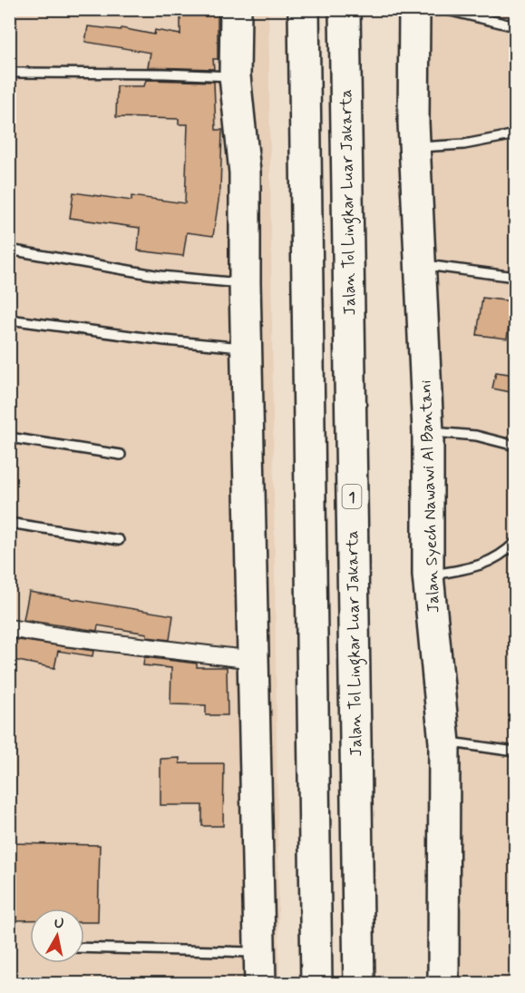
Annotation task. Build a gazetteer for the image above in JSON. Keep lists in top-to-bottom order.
{
  "streets": {
    "highway": ["Jalan Tol Lingkar Luar Jakarta", "1", "Jalan Syech Nawawi Al Bantani"]
  },
  "north": "top"
}
